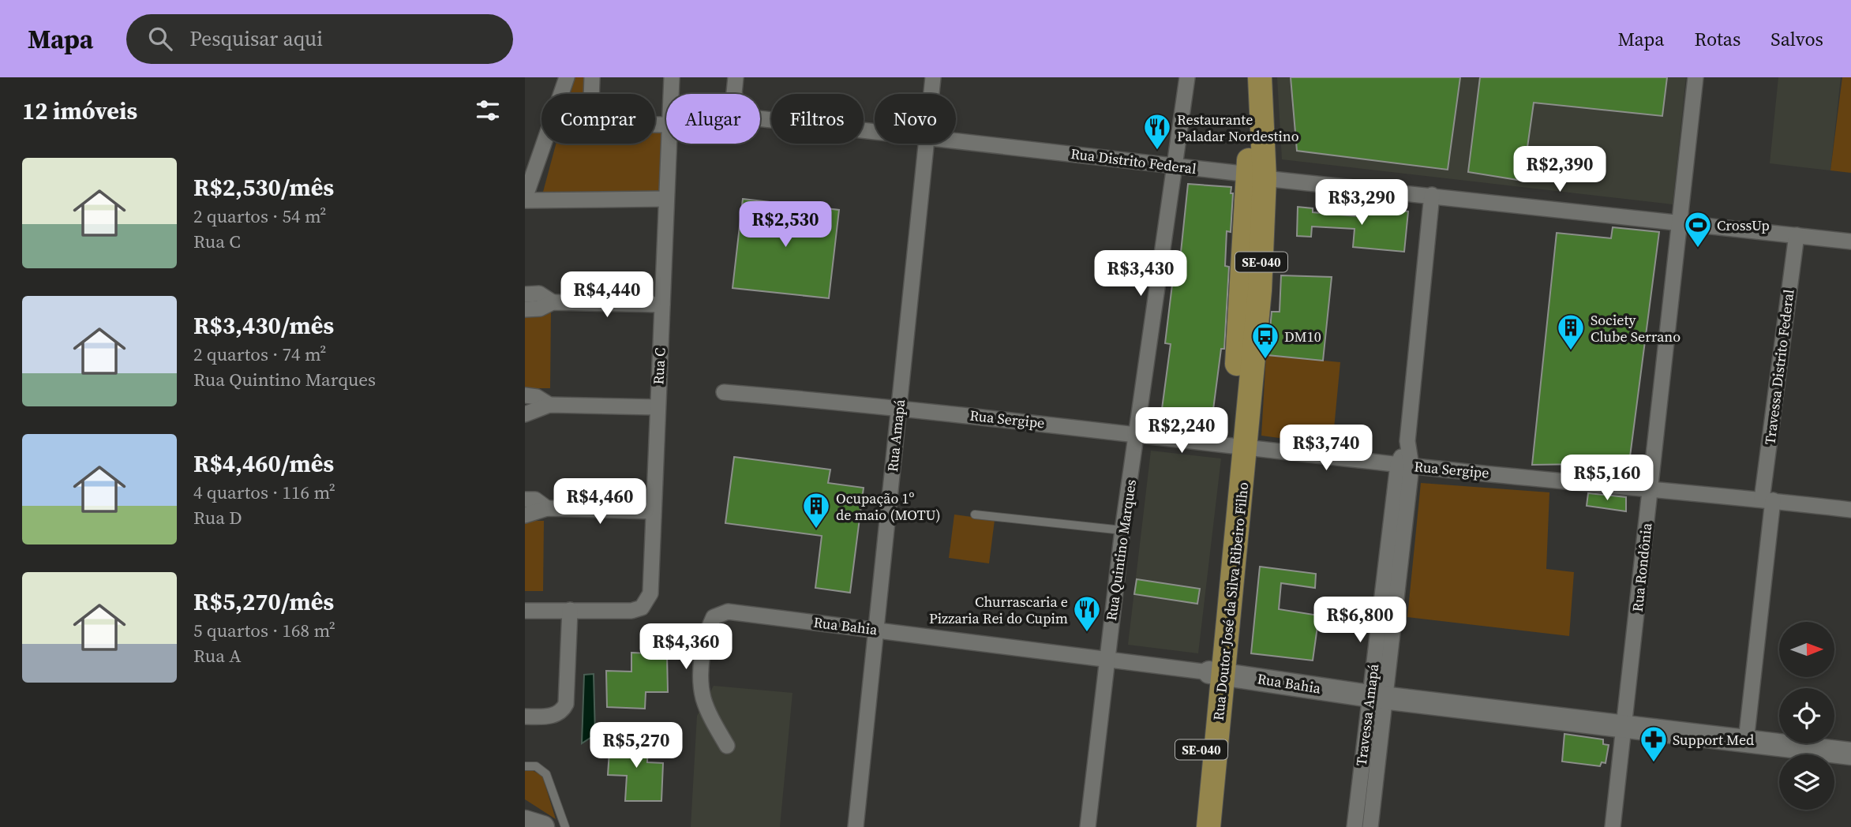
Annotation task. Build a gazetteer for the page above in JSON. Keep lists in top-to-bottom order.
{
  "streets": {
    "main road": ["SE-040", "Rua Doutor José da Silva Ribeiro Filho", "Rua Bahia"],
    "street": [
      "Rua Distrito Federal",
      "Rua C",
      "Travessa Distrito Federal",
      "Rua Sergipe",
      "Rua Amapá",
      "Rua Quintino Marques",
      "Rua Rondônia",
      "Travessa Amapá"
    ]
  },
  "crossings": [
    ["Rua Distrito Federal", "Travessa Distrito Federal"],
    ["Rua Distrito Federal", "Rua Quintino Marques"],
    ["Rua Distrito Federal", "Rua Rondônia"],
    ["Rua Distrito Federal", "Rua Doutor José da Silva Ribeiro Filho"],
    ["Rua Distrito Federal", "Travessa Amapá"],
    ["Travessa Distrito Federal", "Rua Sergipe"],
    ["Travessa Distrito Federal", "Rua Bahia"],
    ["Rua Sergipe", "Rua Amapá"],
    ["Rua Sergipe", "Rua Quintino Marques"],
    ["Rua Sergipe", "Rua Rondônia"],
    ["Rua Sergipe", "Rua Doutor José da Silva Ribeiro Filho"],
    ["Rua Sergipe", "Travessa Amapá"],
    ["Rua Amapá", "Rua Bahia"],
    ["Rua Quintino Marques", "Rua Bahia"],
    ["Rua Rondônia", "Rua Bahia"],
    ["Rua Doutor José da Silva Ribeiro Filho", "Rua Bahia"],
    ["Rua Bahia", "Travessa Amapá"]
  ],
  "places": {
    "restaurant": ["Restaurante Paladar Nordestino", "Churrascaria e Pizzaria Rei do Cupim"],
    "sports": ["CrossUp"],
    "building": ["Society Clube Serrano", "Ocupação 1º de maio (MOTU)"],
    "bus stop": ["DM10"],
    "pharmacy": ["Support Med"]
  },
  "north": "right",
  "page": {
    "header": "Mapa",
    "search": "Pesquisar aqui",
    "nav": ["Mapa", "Rotas", "Salvos"],
    "heading": "12 imóveis",
    "chip": [
      "Comprar",
      "Alugar",
      "Filtros",
      "Novo"
    ],
    "list": [
      {
        "name": "R$2,530/mês",
        "note": "2 quartos · 54 m² · Rua C"
      },
      {
        "name": "R$3,430/mês",
        "note": "2 quartos · 74 m² · Rua Quintino Marques"
      },
      {
        "name": "R$4,460/mês",
        "note": "4 quartos · 116 m² · Rua D"
      },
      {
        "name": "R$5,270/mês",
        "note": "5 quartos · 168 m² · Rua A"
      }
    ],
    "price": [
      "R$2,390",
      "R$3,290",
      "R$2,530",
      "R$3,430",
      "R$4,440",
      "R$2,240",
      "R$3,740",
      "R$5,160",
      "R$4,460",
      "R$6,800",
      "R$4,360",
      "R$5,270"
    ]
  }
}
